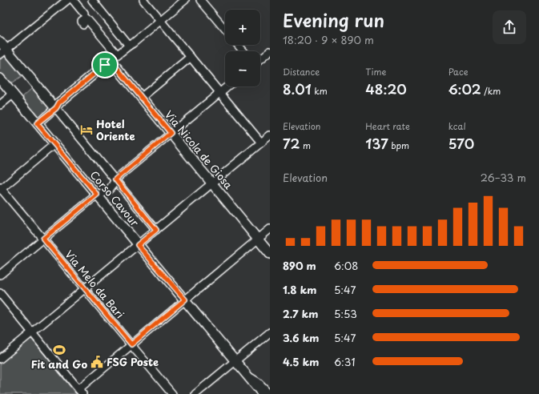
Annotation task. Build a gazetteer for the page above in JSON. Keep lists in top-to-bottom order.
{
  "streets": {
    "main road": ["Via Nicola de Giosa", "Corso Cavour"],
    "street": ["Via Melo da Bari"]
  },
  "places": {
    "hotel": ["Hotel Oriente"],
    "sports": ["Fit and Go"],
    "public building": ["FSG Poste"]
  },
  "page": {
    "heading": ["Evening run", "18:20 · 9 × 890 m"],
    "map_buttons": ["+", "−"],
    "stats": [
      ["Distance", "8.01 km"],
      ["Time", "48:20"],
      ["Pace", "6:02 /km"],
      ["Elevation", "72 m"],
      ["Heart rate", "137 bpm"],
      ["kcal", "570"]
    ],
    "chart": ["Elevation", "26–33 m"],
    "list": [
      {
        "name": "890 m",
        "note": "6:08"
      },
      {
        "name": "1.8 km",
        "note": "5:47"
      },
      {
        "name": "2.7 km",
        "note": "5:53"
      },
      {
        "name": "3.6 km",
        "note": "5:47"
      },
      {
        "name": "4.5 km",
        "note": "6:31"
      }
    ]
  }
}
